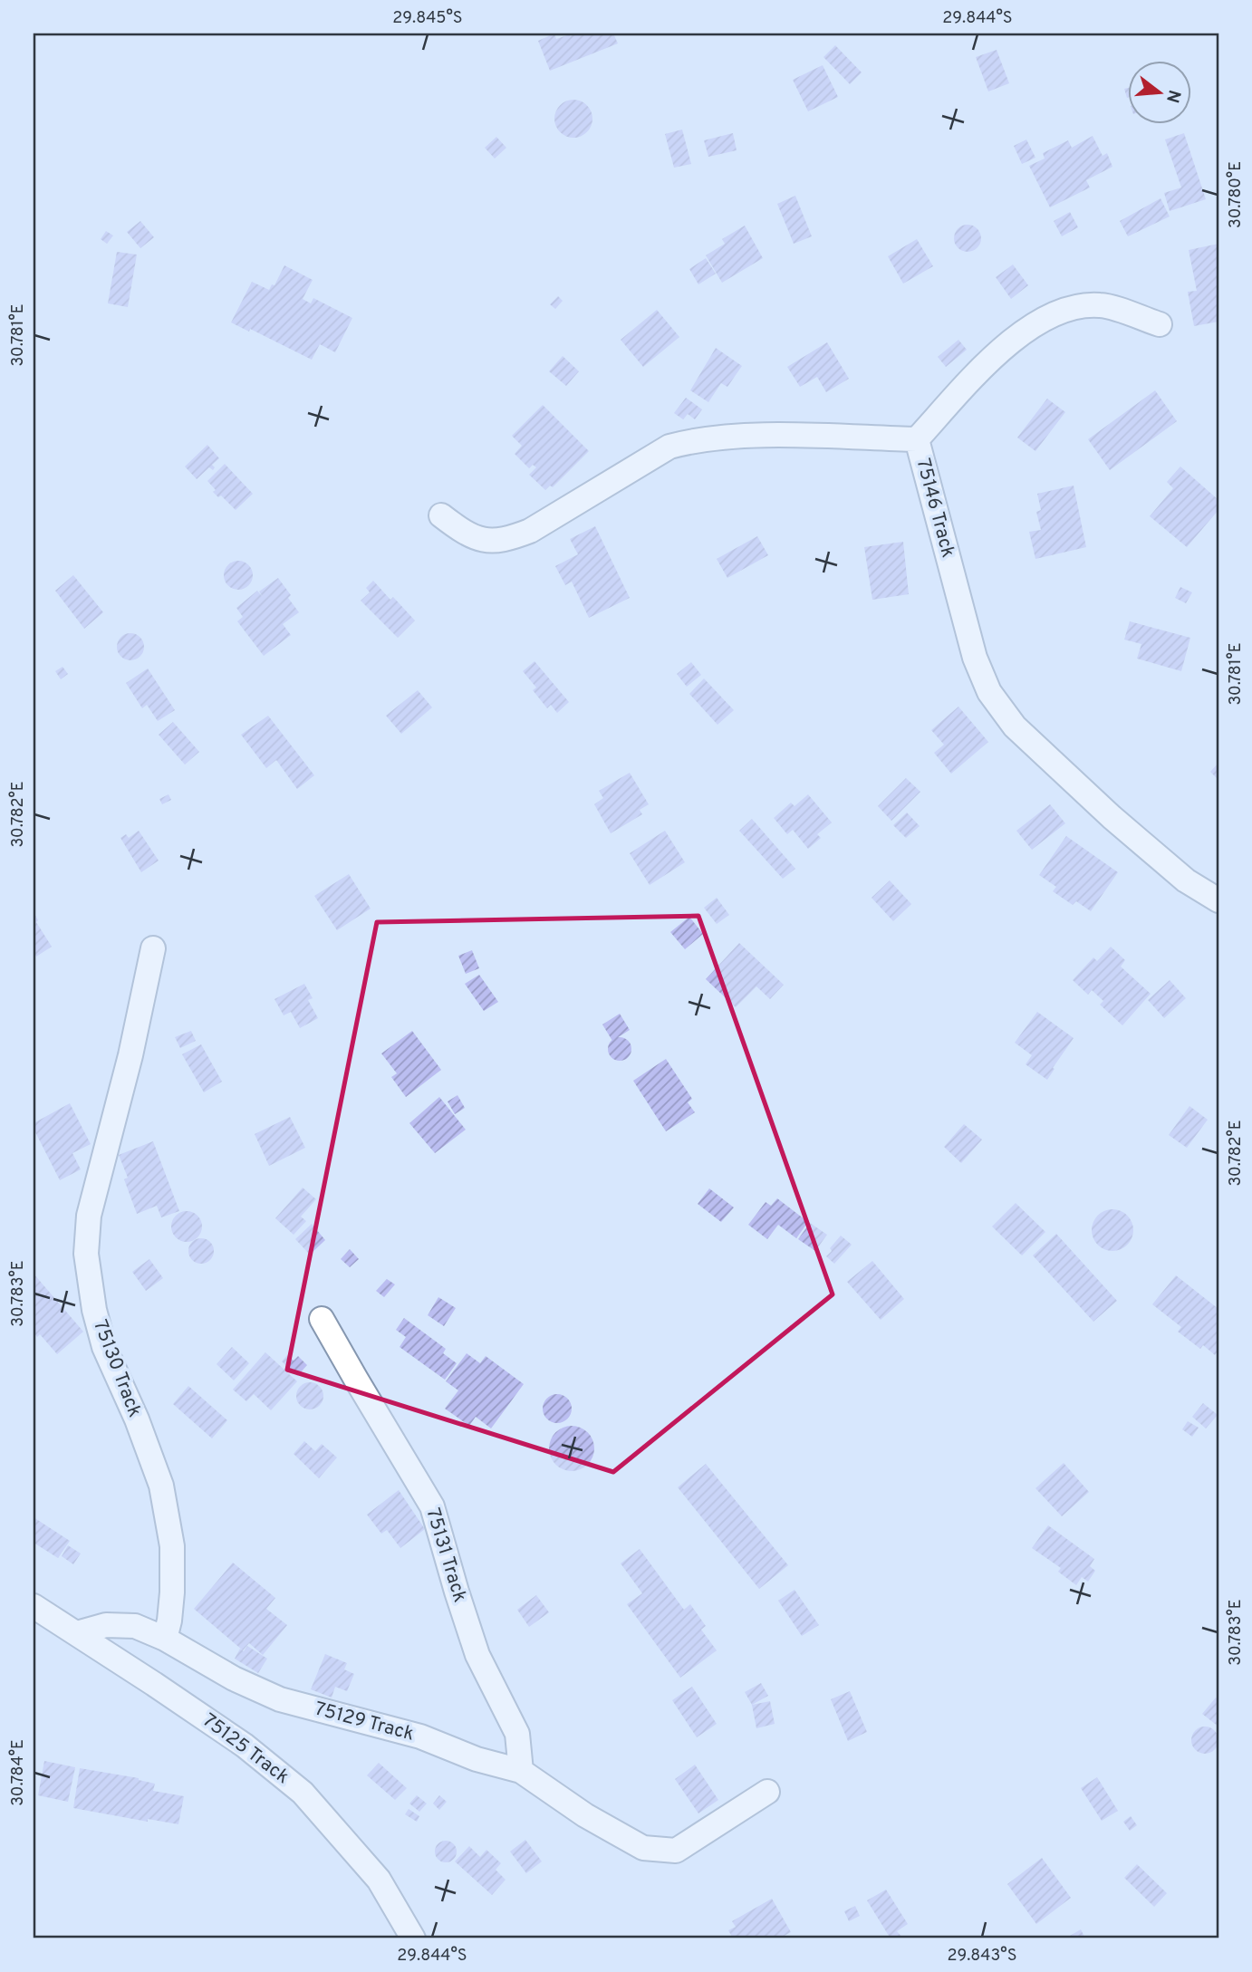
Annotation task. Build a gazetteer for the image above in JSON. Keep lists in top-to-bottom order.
{
  "streets": {
    "street": [
      "75146 Track",
      "75130 Track",
      "75131 Track",
      "75129 Track",
      "75125 Track"
    ]
  },
  "crossings": [
    ["75130 Track", "75129 Track"],
    ["75131 Track", "75129 Track"],
    ["75129 Track", "75125 Track"]
  ],
  "north": "right",
  "coordinates": [
    "29.845°S",
    "29.844°S",
    "30.780°E",
    "30.781°E",
    "30.782°E",
    "30.783°E",
    "30.784°E",
    "29.843°S"
  ]
}
